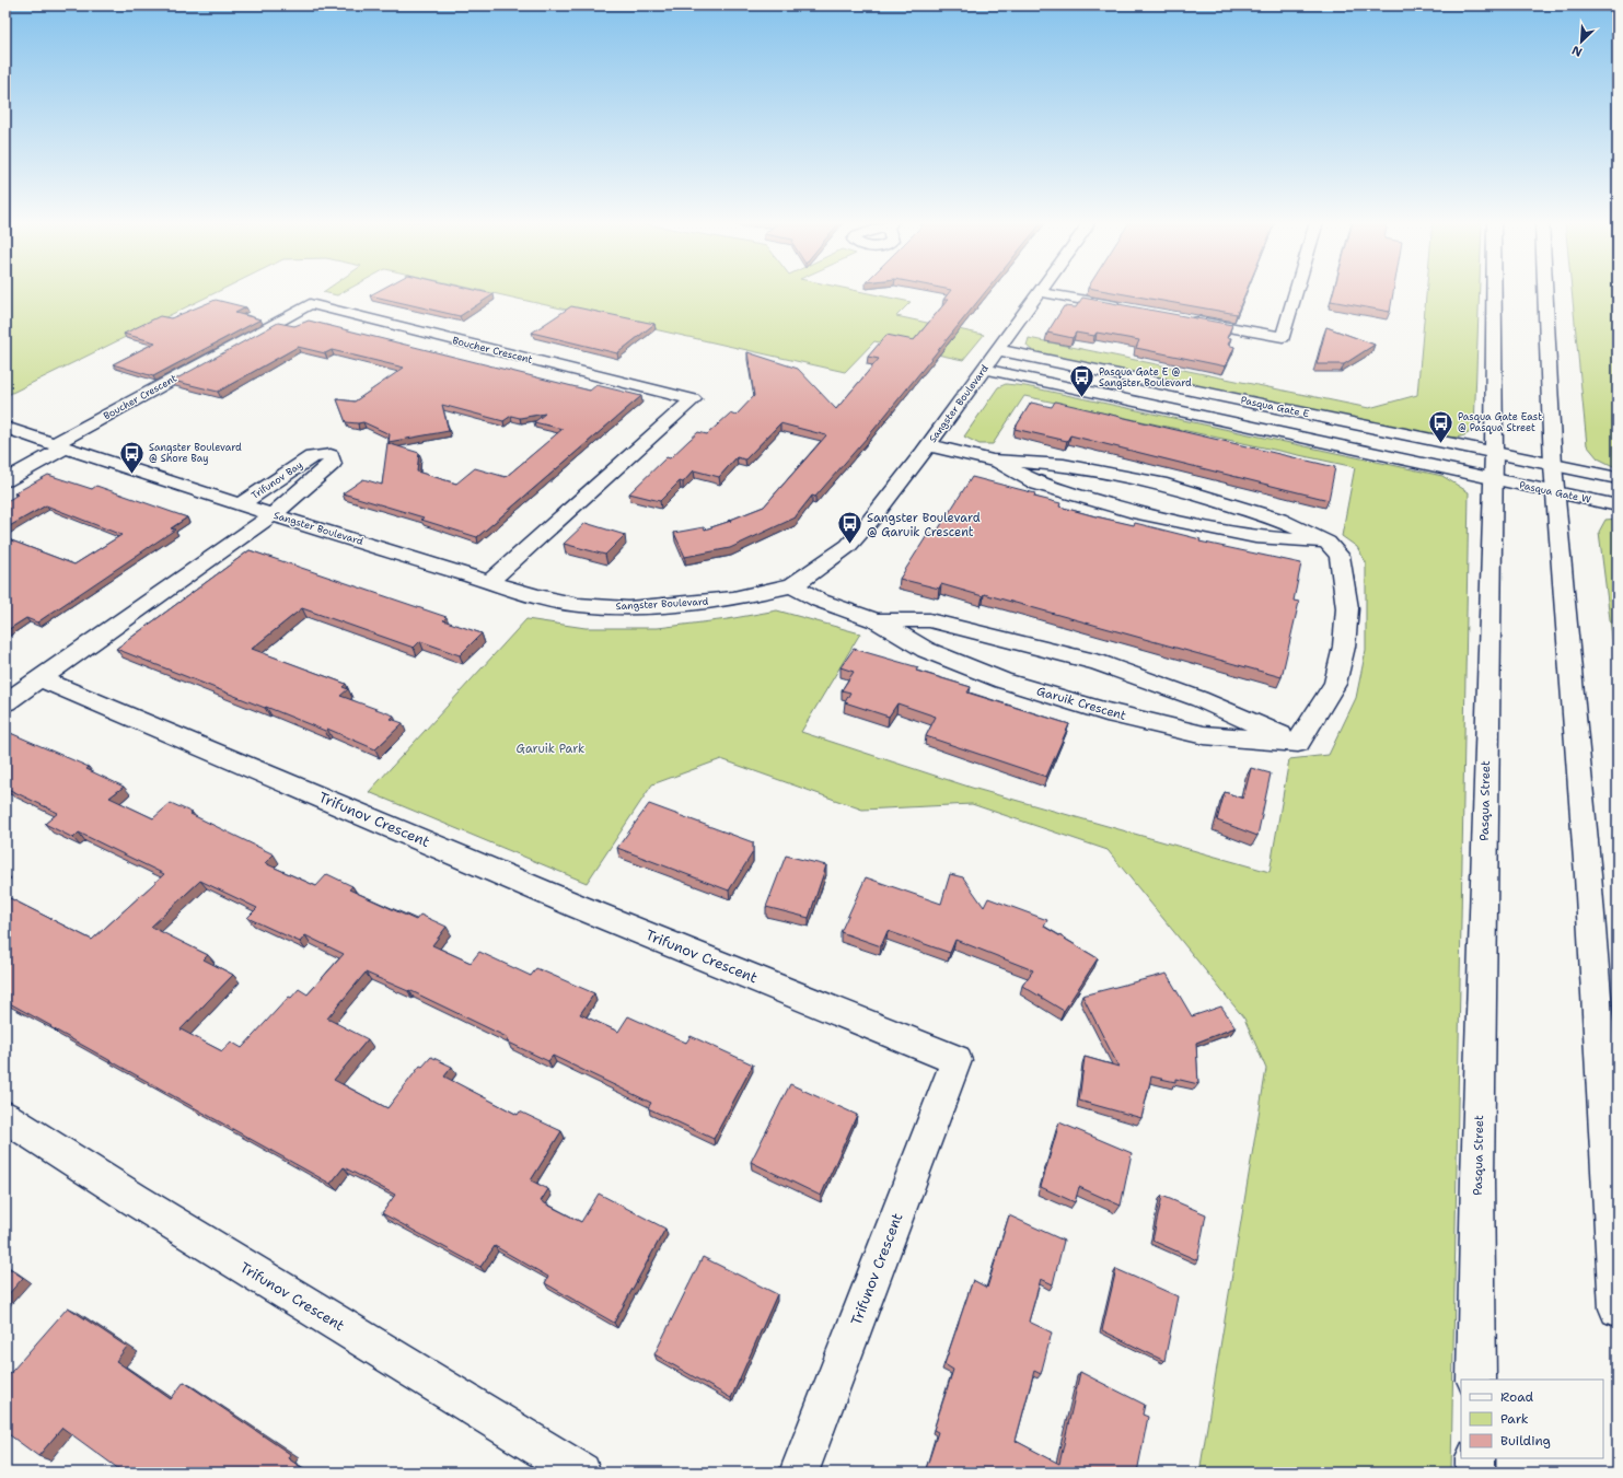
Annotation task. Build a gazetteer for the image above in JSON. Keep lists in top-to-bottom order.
{
  "streets": {
    "street": [
      "Boucher Crescent",
      "Sangster Boulevard",
      "Pasqua Gate E",
      "Trifunov Bay",
      "Pasqua Gate W",
      "Garuik Crescent",
      "Pasqua Street",
      "Trifunov Crescent"
    ]
  },
  "crossings": [
    ["Boucher Crescent", "Sangster Boulevard"],
    ["Sangster Boulevard", "Pasqua Gate E"],
    ["Sangster Boulevard", "Trifunov Bay"],
    ["Sangster Boulevard", "Garuik Crescent"],
    ["Pasqua Gate E", "Pasqua Gate W"],
    ["Pasqua Gate E", "Pasqua Street"],
    ["Pasqua Gate W", "Pasqua Street"]
  ],
  "parks": ["Garuik Park"],
  "places": {
    "bus stop": [
      "Pasqua Gate E @ Sangster Boulevard",
      "Pasqua Gate East @ Pasqua Street",
      "Sangster Boulevard @ Shore Bay",
      "Sangster Boulevard @ Garuik Crescent"
    ]
  },
  "legend": ["Road", "Park", "Building"],
  "north": "bottom left"
}
